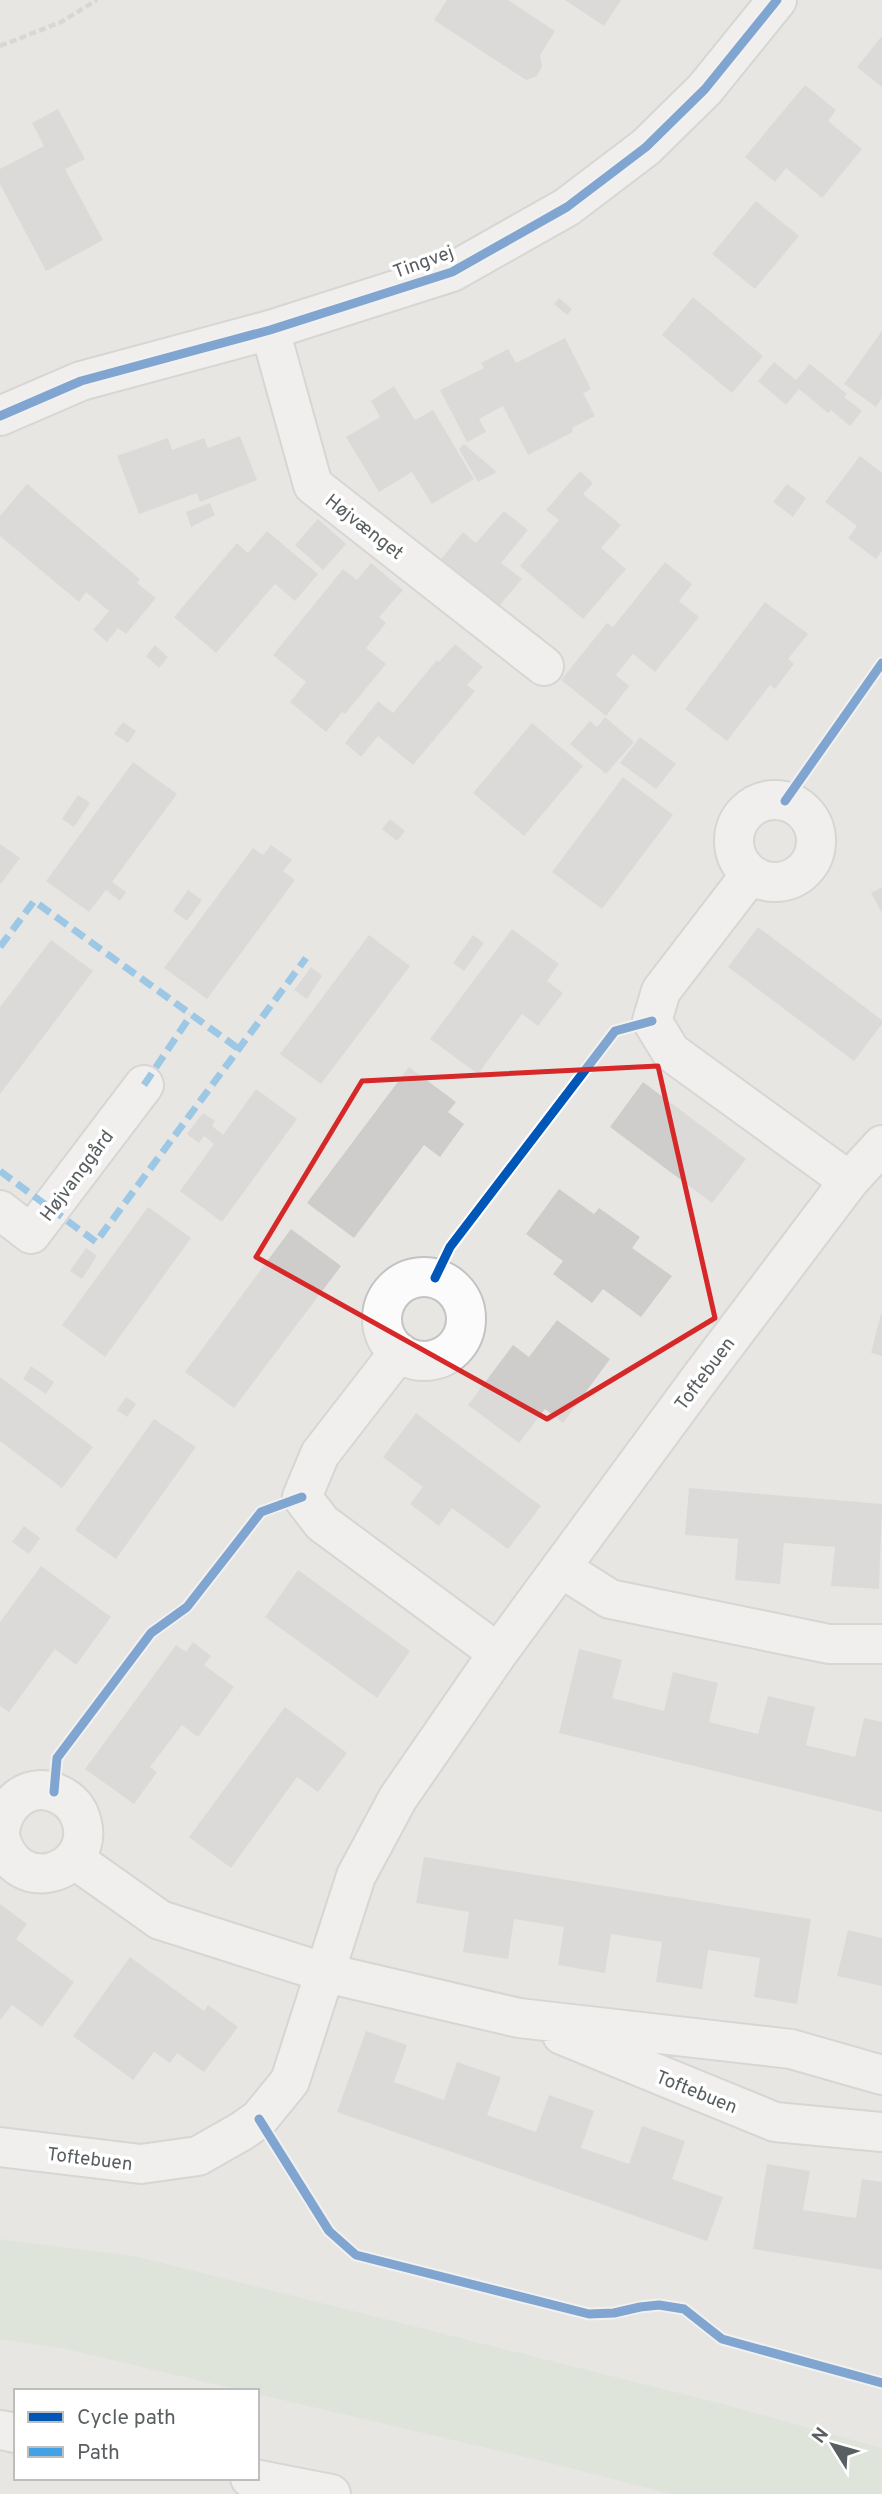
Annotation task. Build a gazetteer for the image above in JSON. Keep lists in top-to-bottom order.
{
  "streets": {
    "street": [
      "Tingvej",
      "Højvænget",
      "Højvanggård",
      "Toftebuen"
    ]
  },
  "crossings": [
    ["Tingvej", "Højvænget"]
  ],
  "legend": ["Cycle path", "Path"],
  "north": "top left"
}
